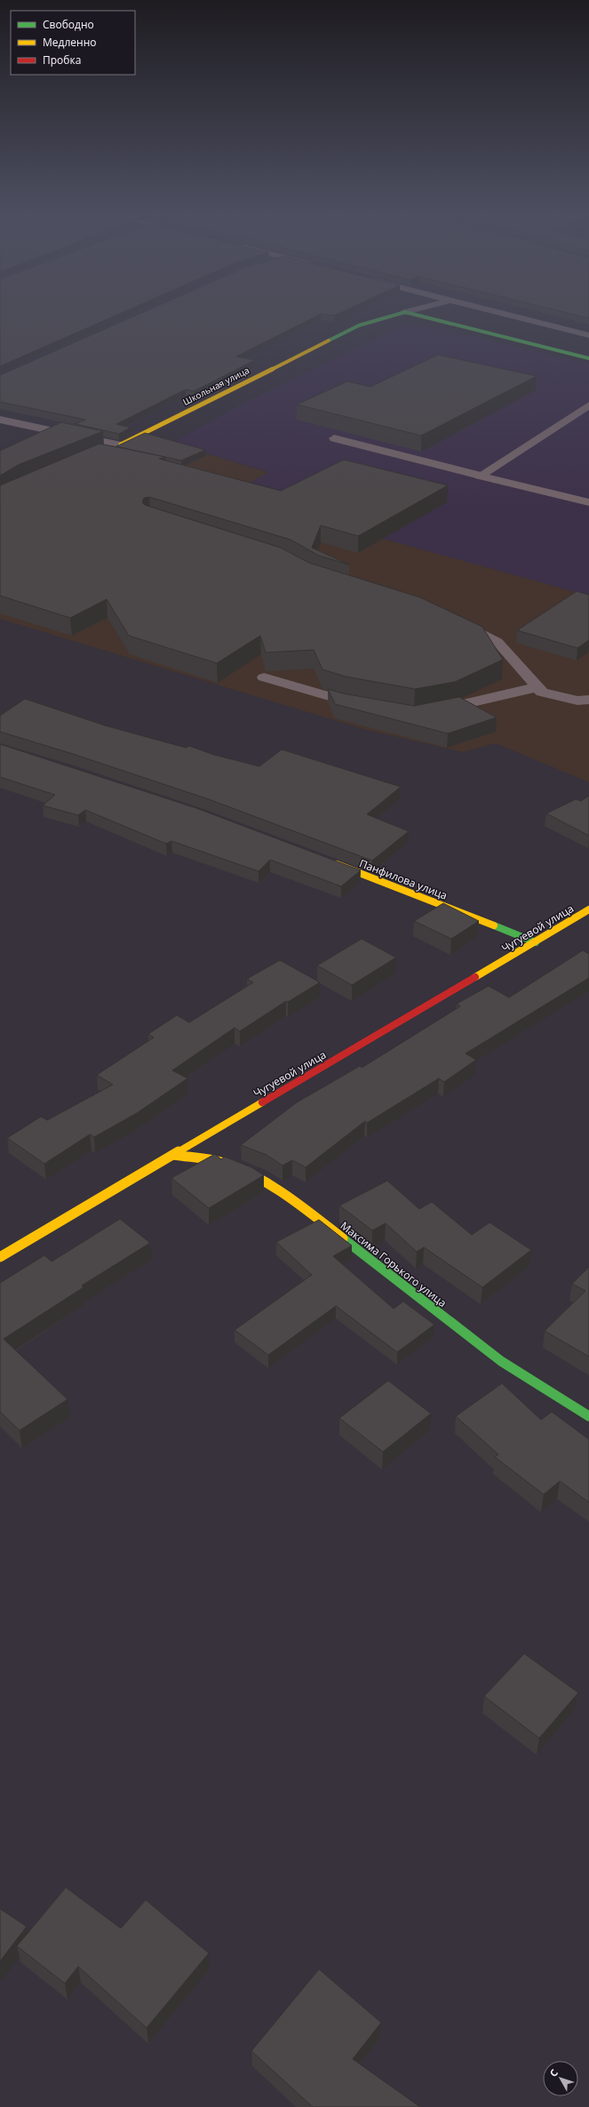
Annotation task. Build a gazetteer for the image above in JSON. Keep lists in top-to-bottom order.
{
  "streets": {
    "street": [
      "Школьная улица",
      "Панфилова улица",
      "Чугуевой улица",
      "Максима Горького улица"
    ]
  },
  "crossings": [
    ["Панфилова улица", "Чугуевой улица"],
    ["Чугуевой улица", "Максима Горького улица"]
  ],
  "legend": ["Свободно", "Медленно", "Пробка"],
  "north": "top left"
}
